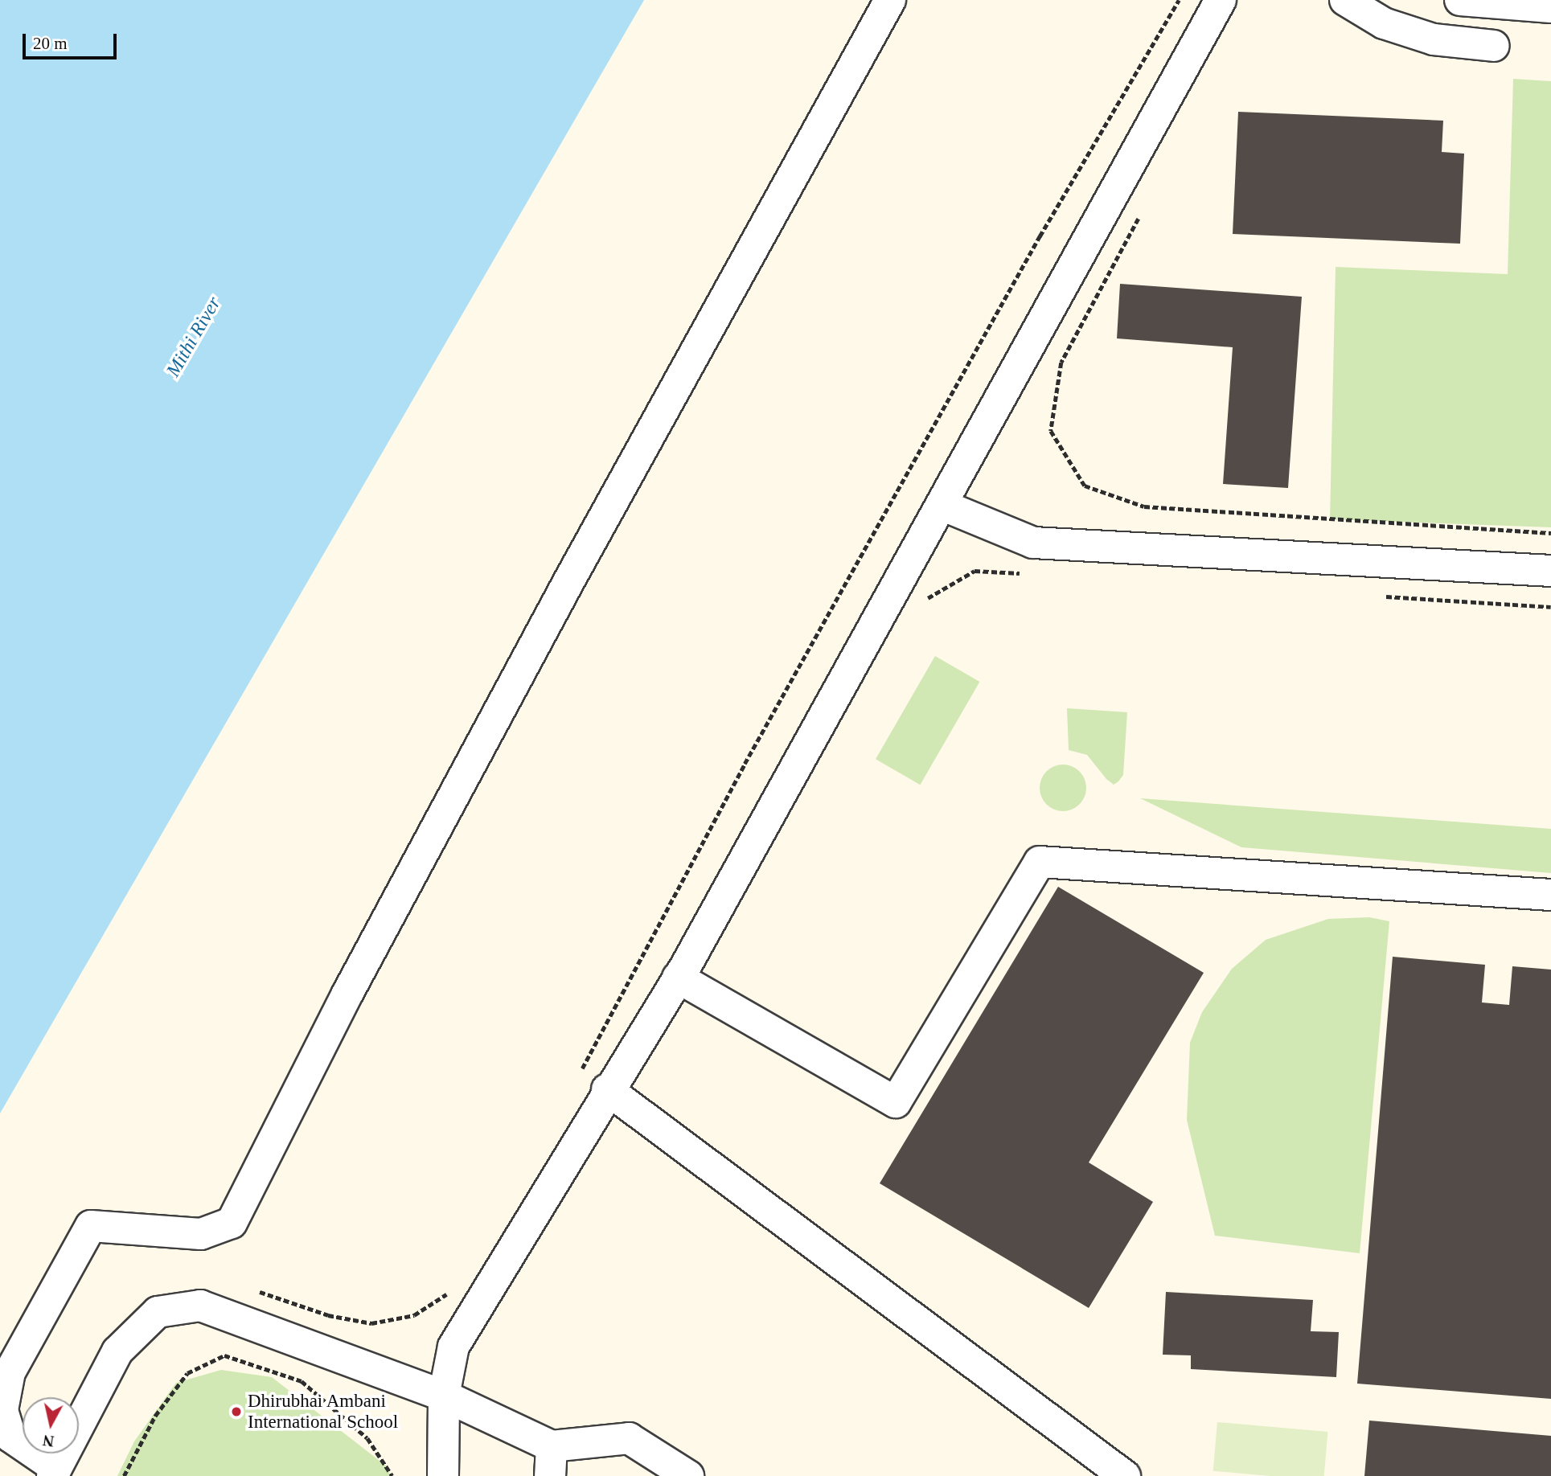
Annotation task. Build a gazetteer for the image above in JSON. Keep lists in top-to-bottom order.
{
  "water": ["Mithi River"],
  "places": ["Dhirubhai Ambani International School"],
  "scale_bar": "20 m",
  "north": "bottom"
}
